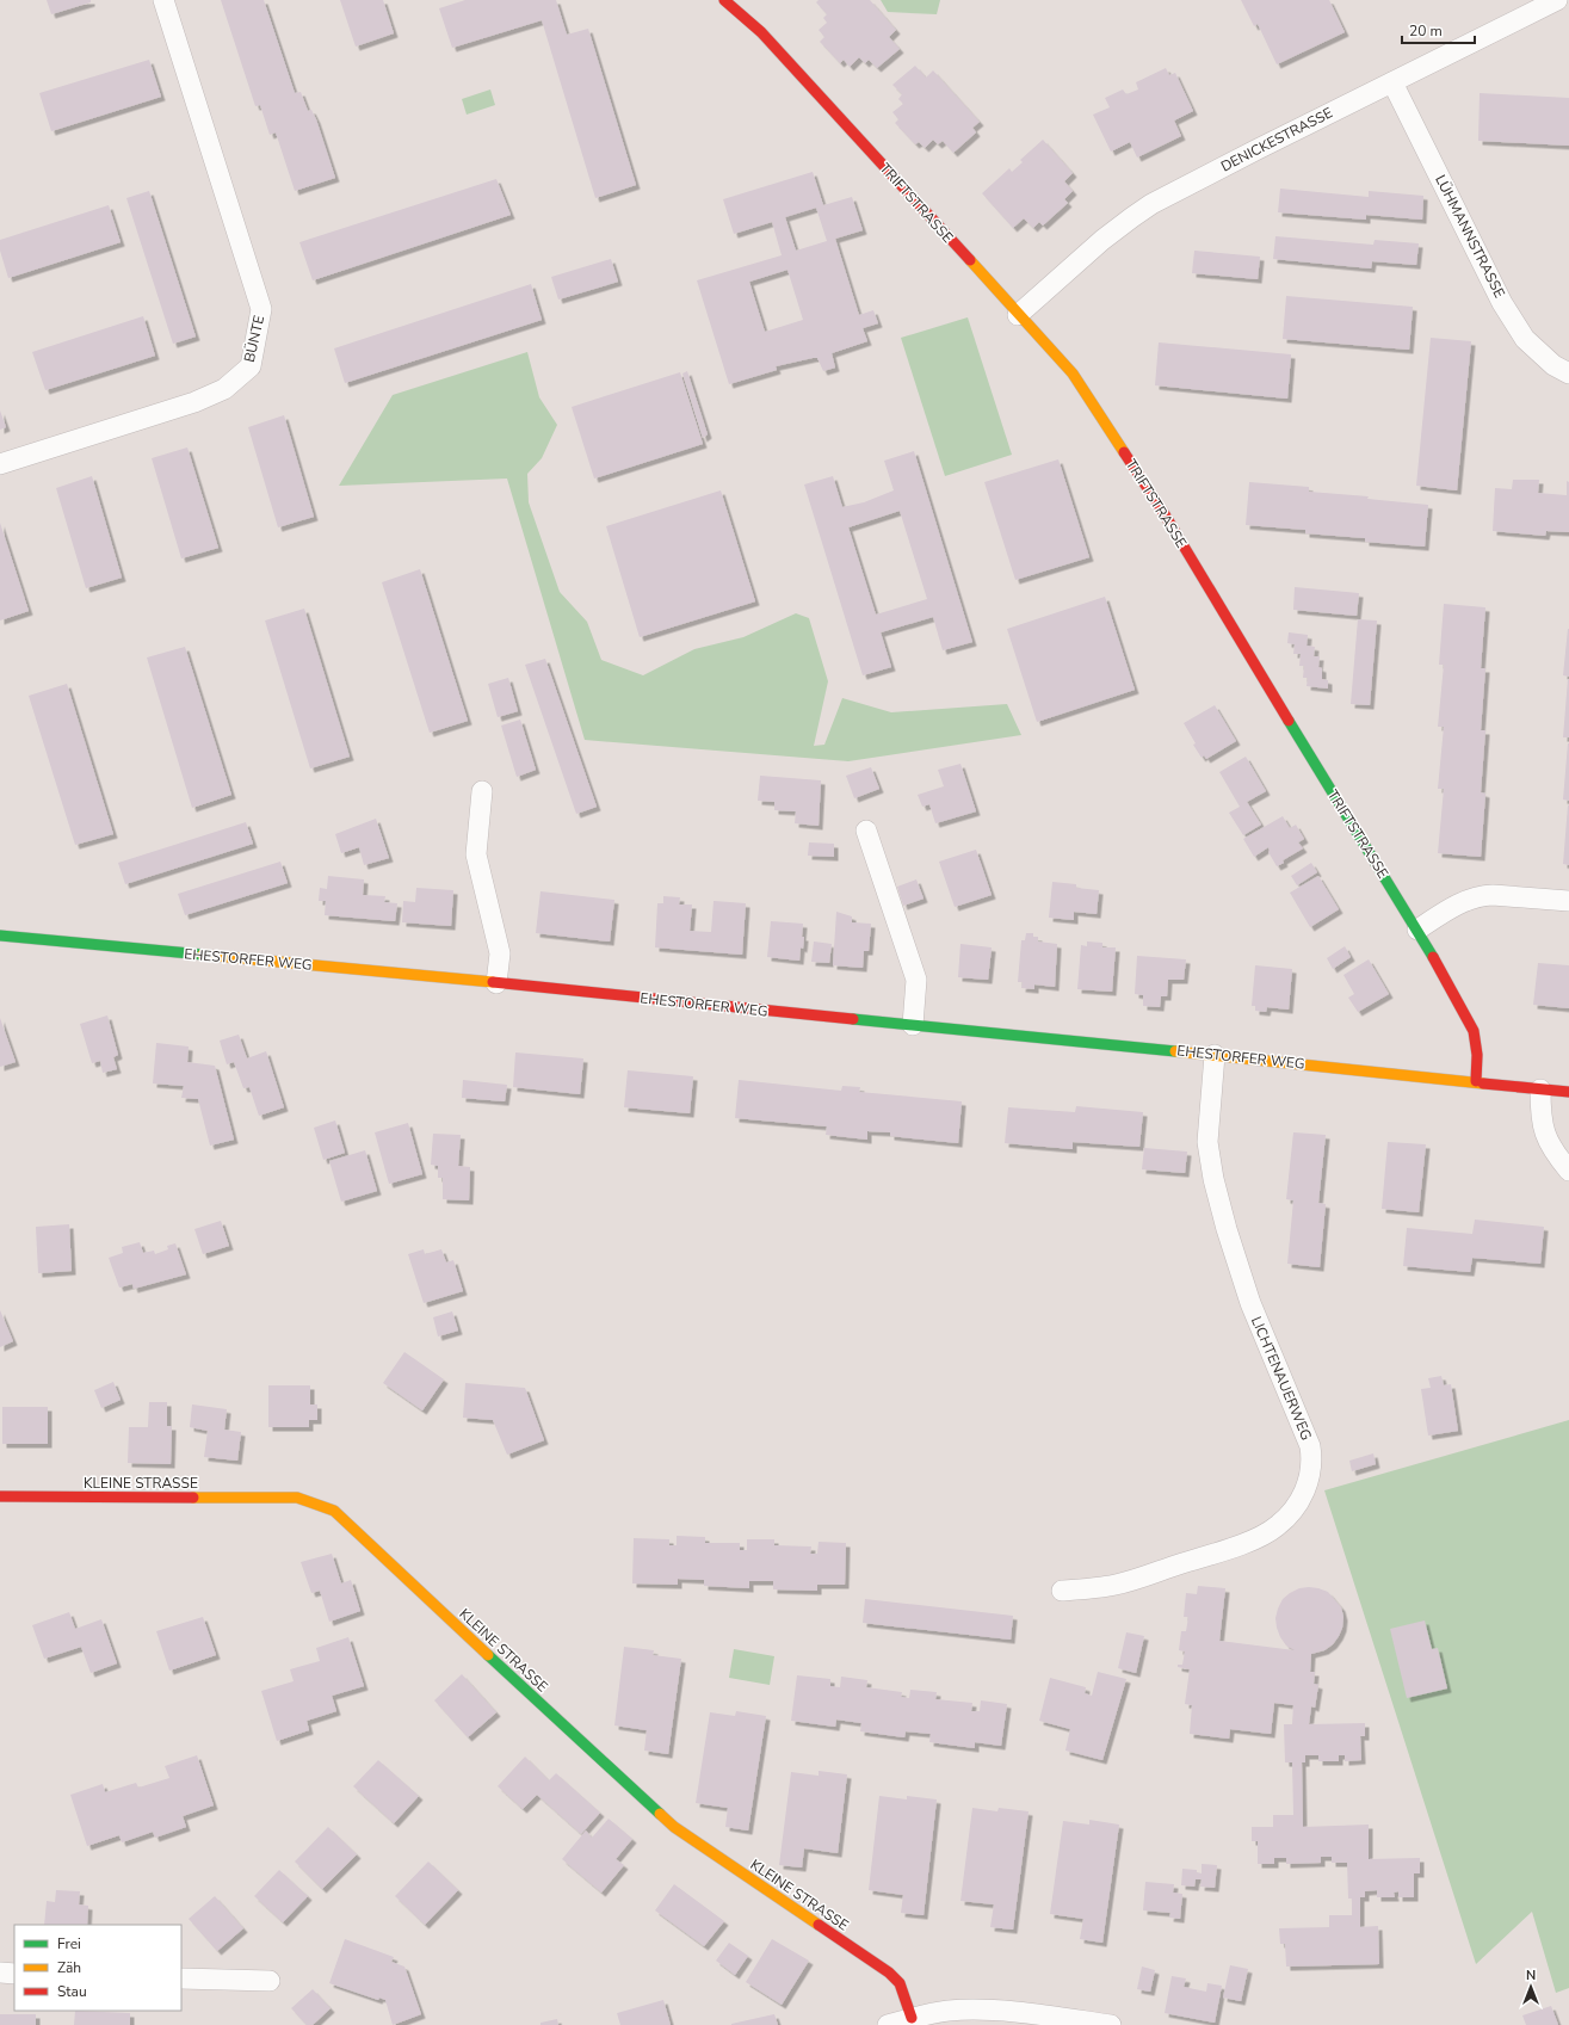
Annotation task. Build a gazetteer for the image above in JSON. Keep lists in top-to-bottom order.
{
  "streets": {
    "street": [
      "DENICKESTRASSE",
      "TRIFTSTRASSE",
      "LÜHMANNSTRASSE",
      "BÜNTE",
      "EHESTORFER WEG",
      "LICHTENAUERWEG",
      "KLEINE STRASSE"
    ]
  },
  "crossings": [
    ["DENICKESTRASSE", "TRIFTSTRASSE"],
    ["DENICKESTRASSE", "LÜHMANNSTRASSE"],
    ["TRIFTSTRASSE", "EHESTORFER WEG"],
    ["EHESTORFER WEG", "LICHTENAUERWEG"]
  ],
  "legend": ["Frei", "Zäh", "Stau"],
  "scale_bar": "20 m",
  "north": "top"
}
